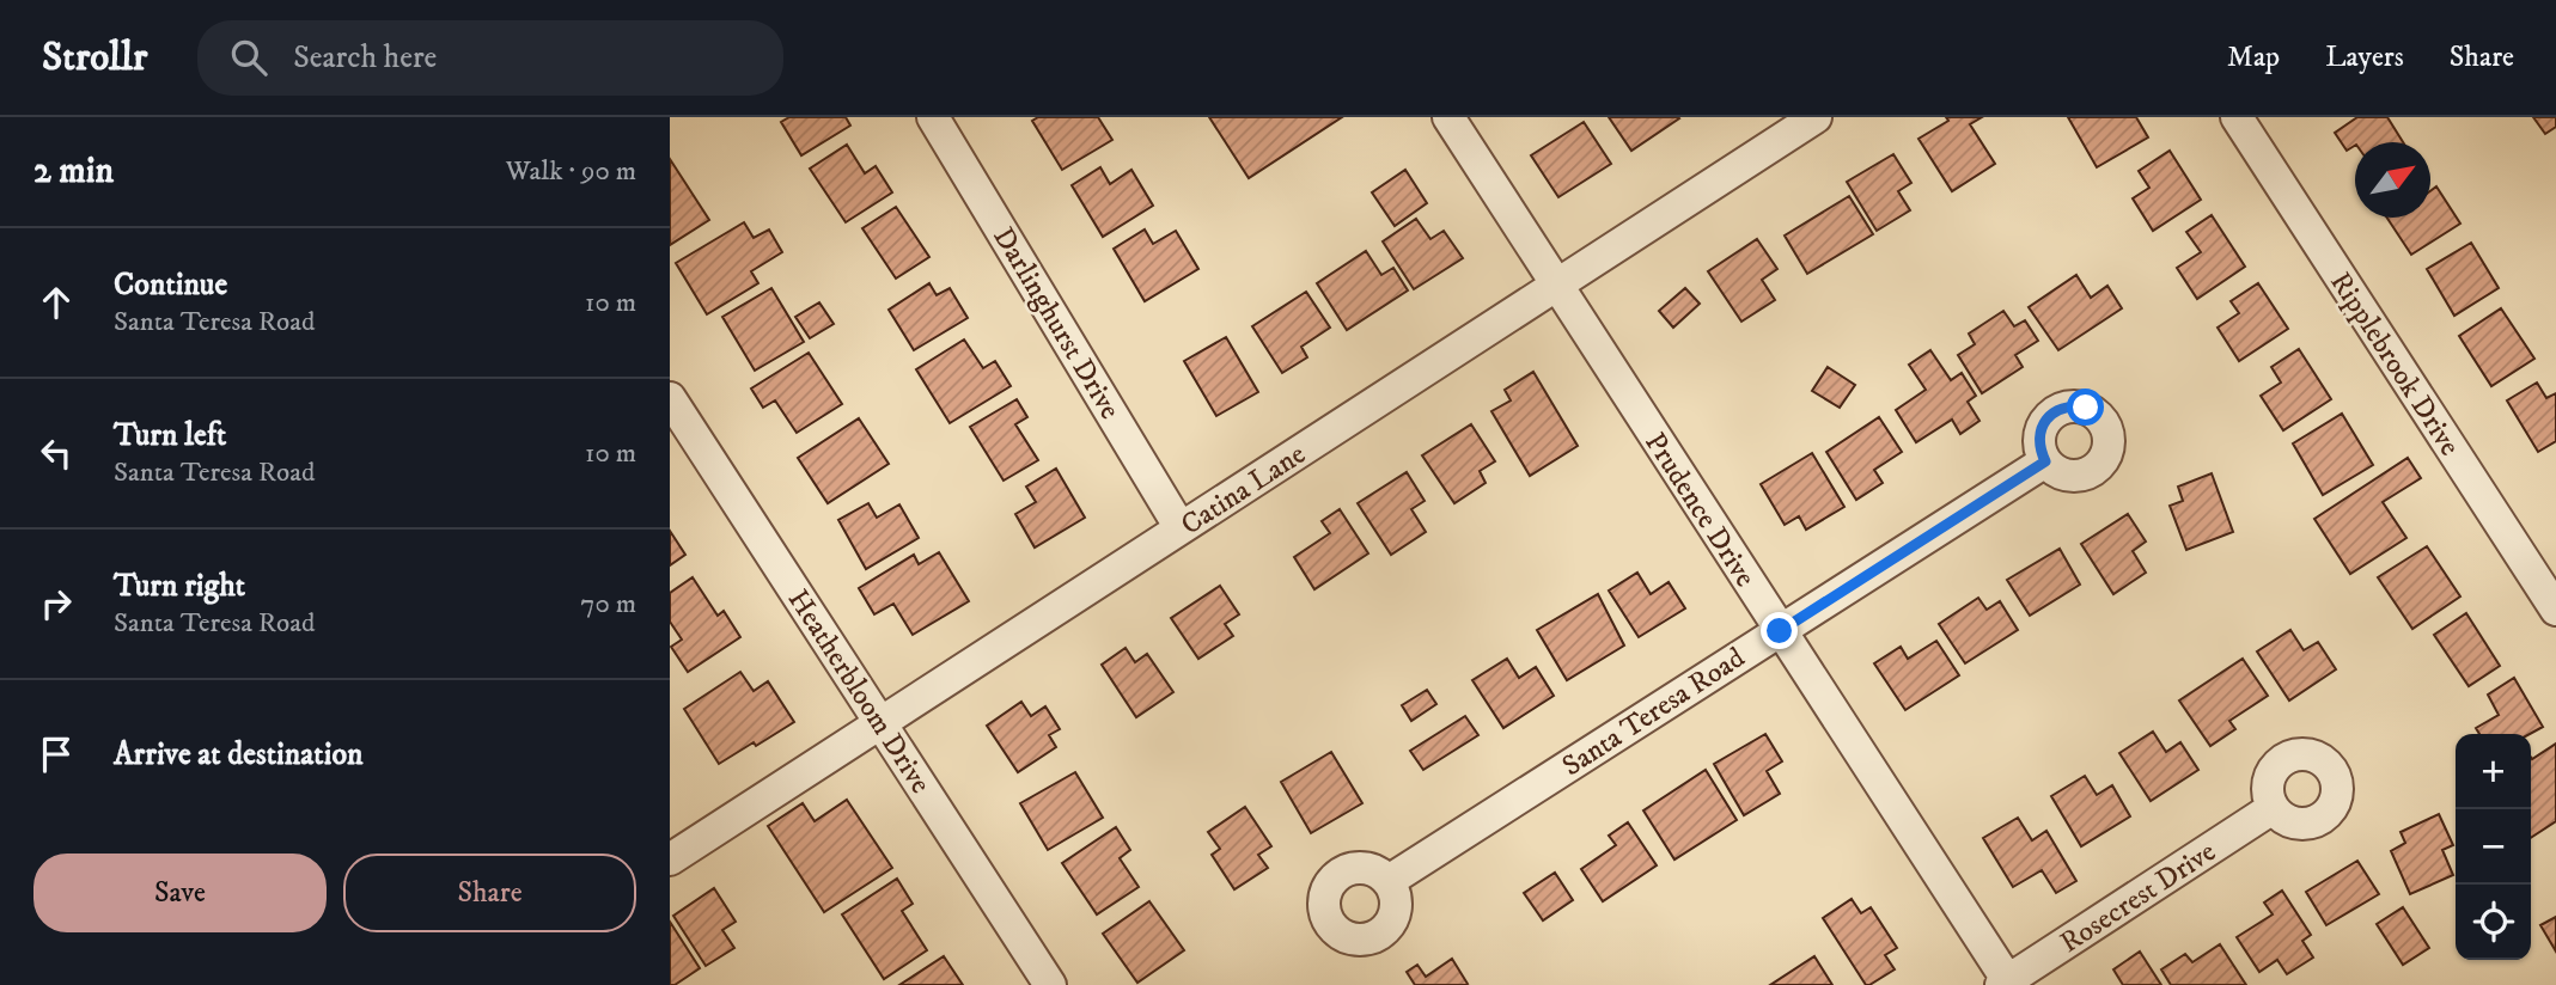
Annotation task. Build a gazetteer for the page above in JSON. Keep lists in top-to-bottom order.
{
  "streets": {
    "street": [
      "Darlinghurst Drive",
      "Ripplebrook Drive",
      "Catina Lane",
      "Prudence Drive",
      "Heatherbloom Drive",
      "Santa Teresa Road",
      "Rosecrest Drive"
    ]
  },
  "crossings": [
    ["Darlinghurst Drive", "Catina Lane"],
    ["Catina Lane", "Prudence Drive"],
    ["Catina Lane", "Heatherbloom Drive"],
    ["Prudence Drive", "Santa Teresa Road"],
    ["Prudence Drive", "Rosecrest Drive"]
  ],
  "north": "top right",
  "page": {
    "header": "Strollr",
    "search": "Search here",
    "nav": ["Map", "Layers", "Share"],
    "heading": ["2 min", "Walk · 90 m"],
    "list": [
      ["Continue", "Santa Teresa Road", "10 m"],
      ["Turn left", "Santa Teresa Road", "10 m"],
      ["Turn right", "Santa Teresa Road", "70 m"],
      "Arrive at destination"
    ],
    "map_buttons": ["+", "−"],
    "buttons": ["Save", "Share"]
  }
}
